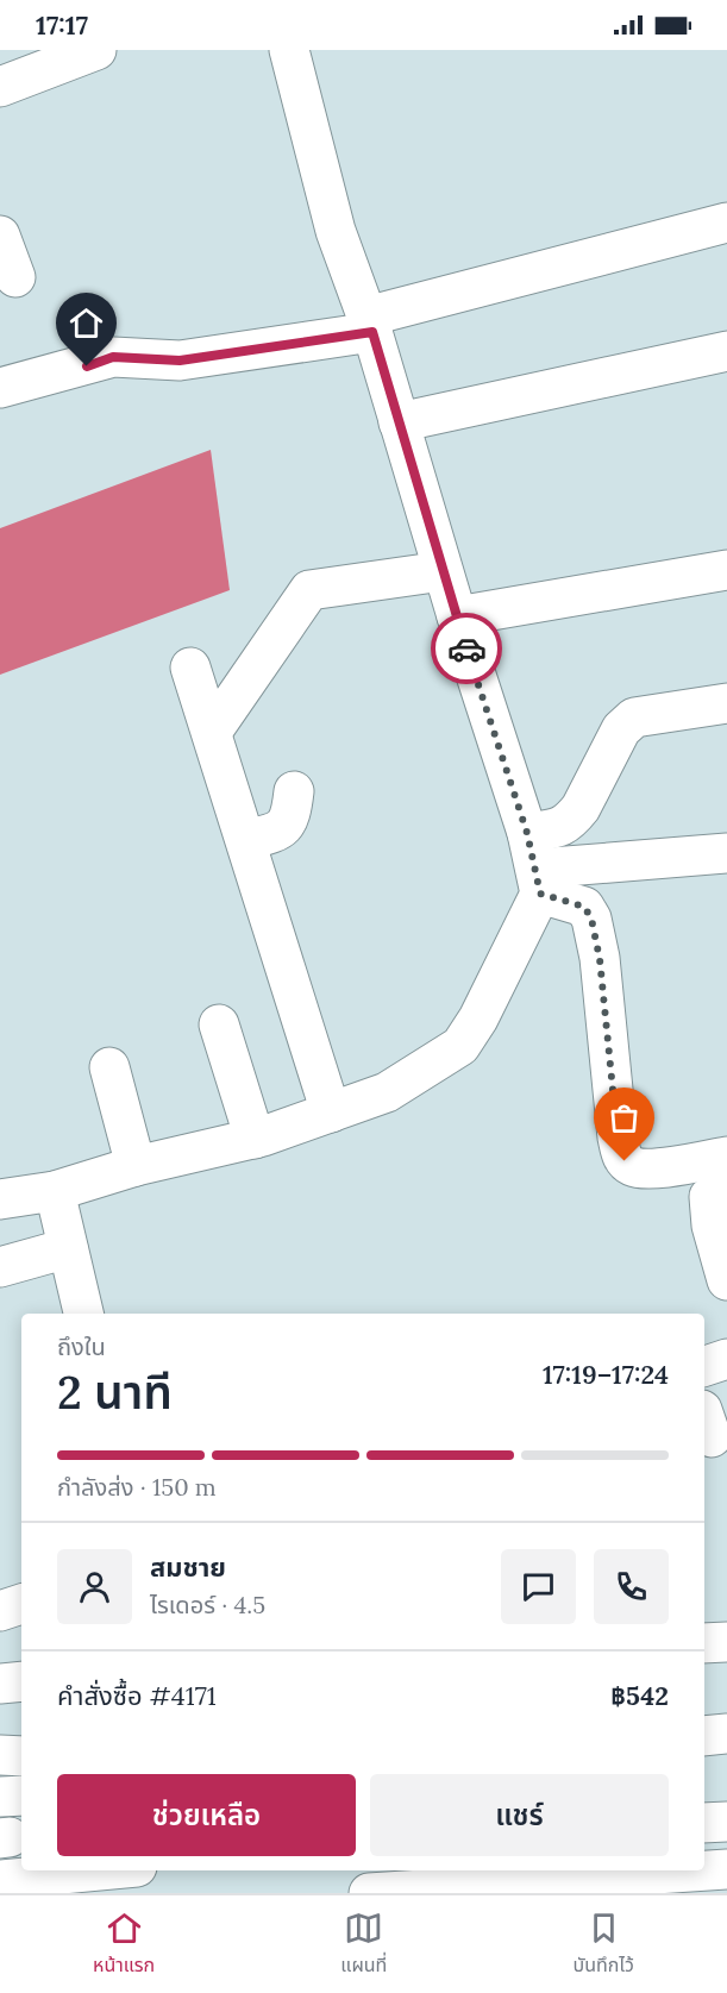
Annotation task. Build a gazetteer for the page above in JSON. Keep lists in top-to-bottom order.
{
  "page": {
    "status": "17:17",
    "heading": ["2 นาที", "ถึงใน", "17:19–17:24"],
    "panel": [
      "สมชาย",
      "ไรเดอร์ · 4.5",
      "คำสั่งซื้อ #4171",
      "฿542"
    ],
    "bar": "กำลังส่ง · 150 m",
    "buttons": ["ช่วยเหลือ", "แชร์"],
    "tabs": ["หน้าแรก", "แผนที่", "บันทึกไว้"]
  }
}
